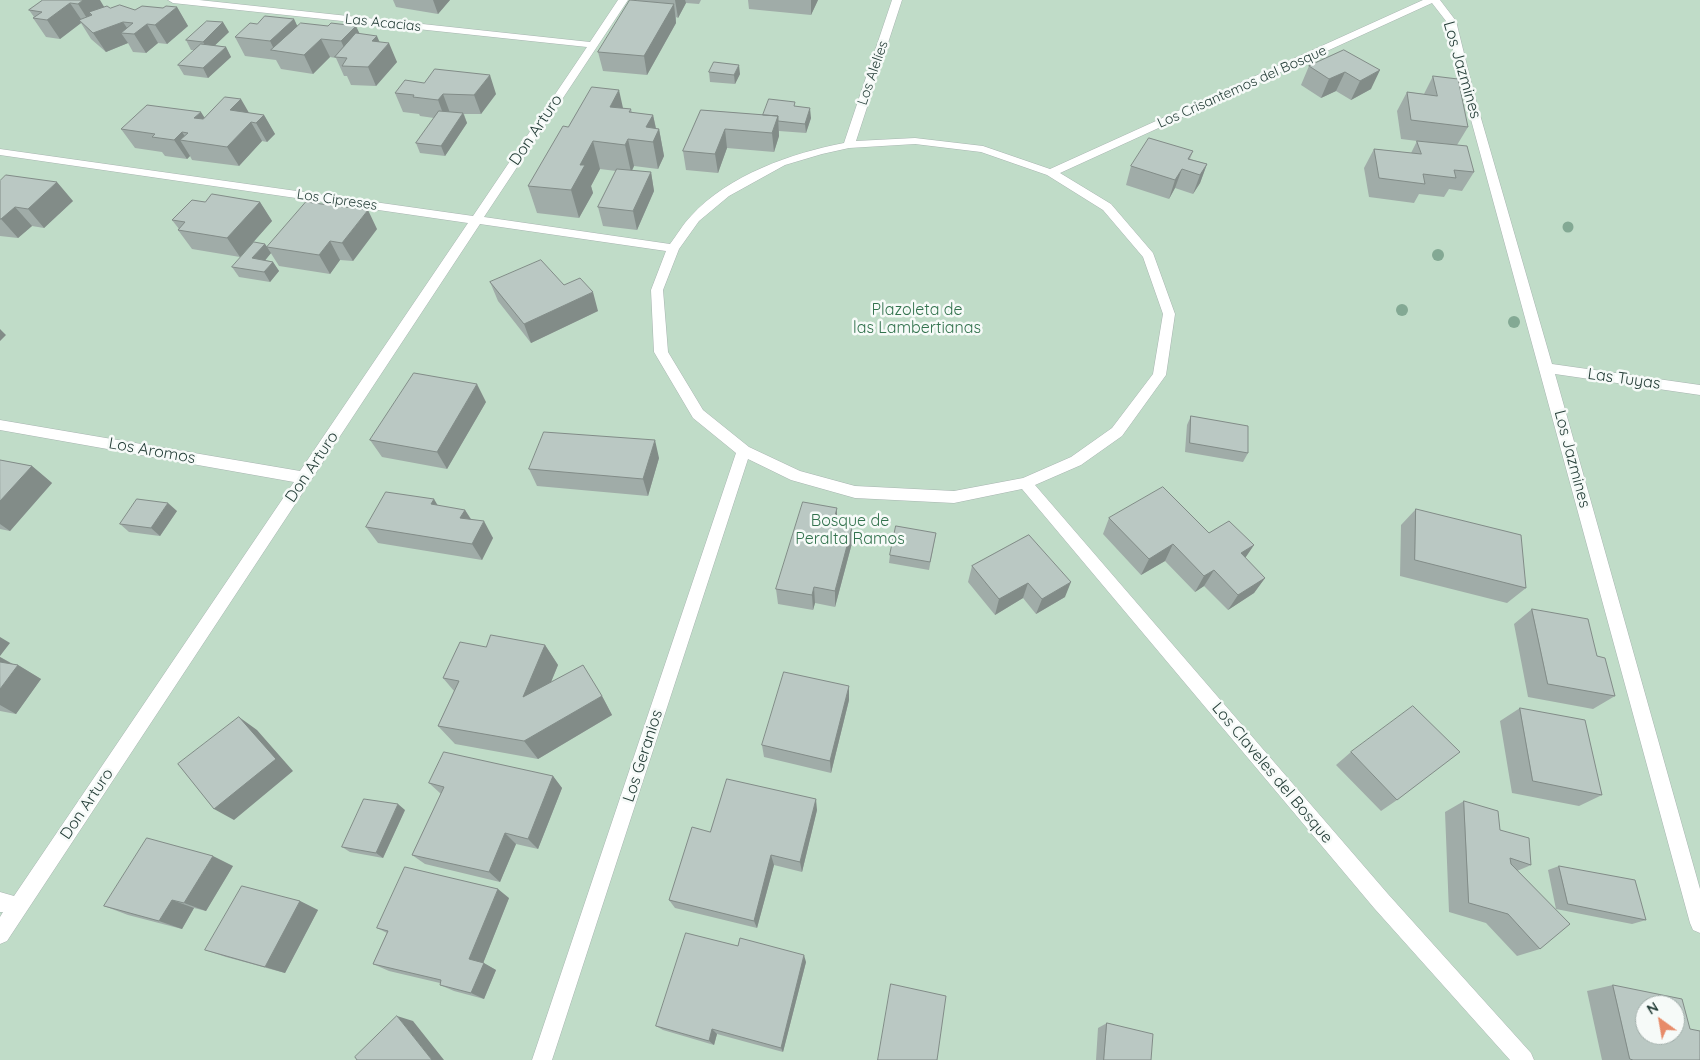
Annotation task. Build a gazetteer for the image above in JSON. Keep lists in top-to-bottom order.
{
  "streets": {
    "street": [
      "Las Acacias",
      "Los Jazmines",
      "Los Alelíes",
      "Los Crisantemos del Bosque",
      "Don Arturo",
      "Los Cipreses",
      "Las Tuyas",
      "Los Aromos",
      "Los Geranios",
      "Los Claveles del Bosque"
    ]
  },
  "crossings": [
    ["Las Acacias", "Don Arturo"],
    ["Los Jazmines", "Los Crisantemos del Bosque"],
    ["Los Jazmines", "Las Tuyas"],
    ["Don Arturo", "Los Cipreses"],
    ["Don Arturo", "Los Aromos"]
  ],
  "parks": ["Plazoleta de las Lambertianas", "Bosque de Peralta Ramos"],
  "north": "top left"
}
